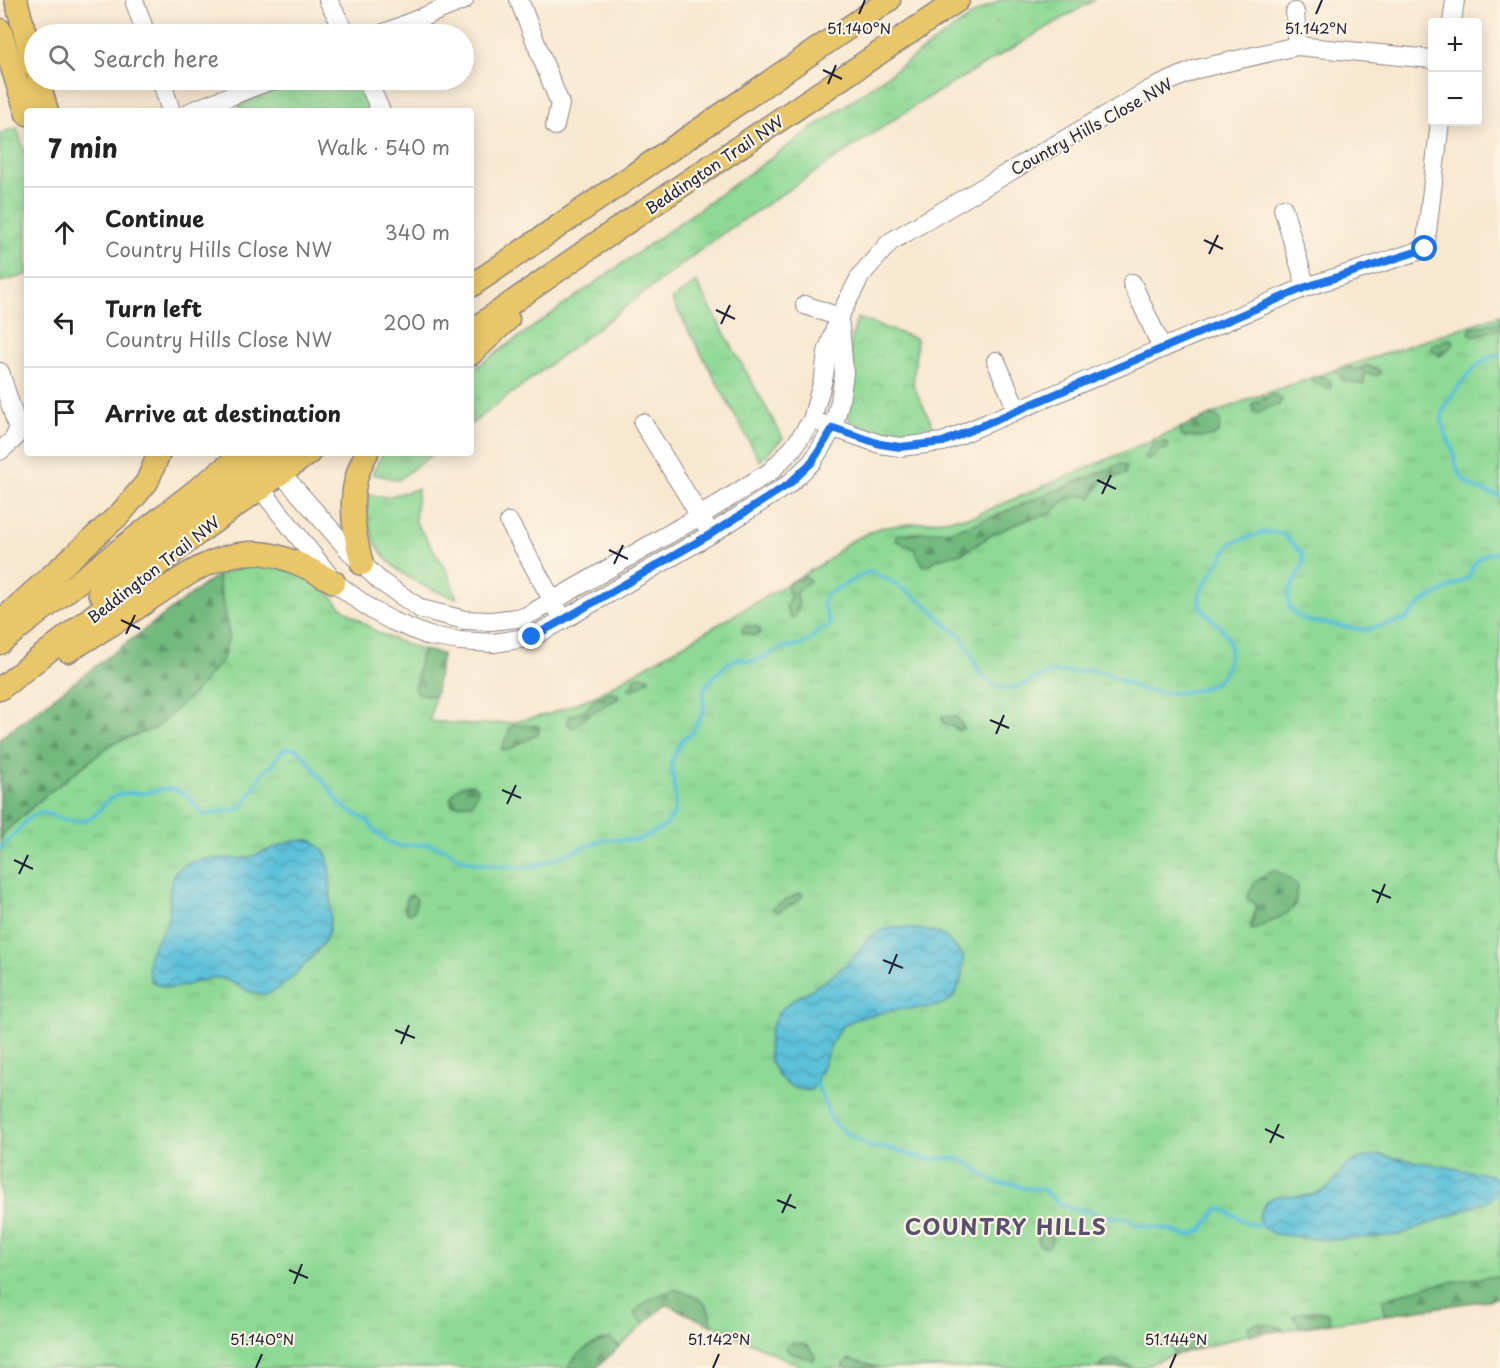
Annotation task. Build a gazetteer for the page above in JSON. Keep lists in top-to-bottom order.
{
  "streets": {
    "main road": ["Beddington Trail NW"],
    "street": ["Country Hills Close NW"]
  },
  "districts": ["COUNTRY HILLS"],
  "page": {
    "map_buttons": ["+", "−"],
    "search": "Search here",
    "heading": ["7 min", "Walk · 540 m"],
    "list": [
      ["Continue", "Country Hills Close NW", "340 m"],
      ["Turn left", "Country Hills Close NW", "200 m"],
      "Arrive at destination"
    ]
  },
  "coordinates": ["51.140°N", "51.142°N", "51.144°N"]
}
